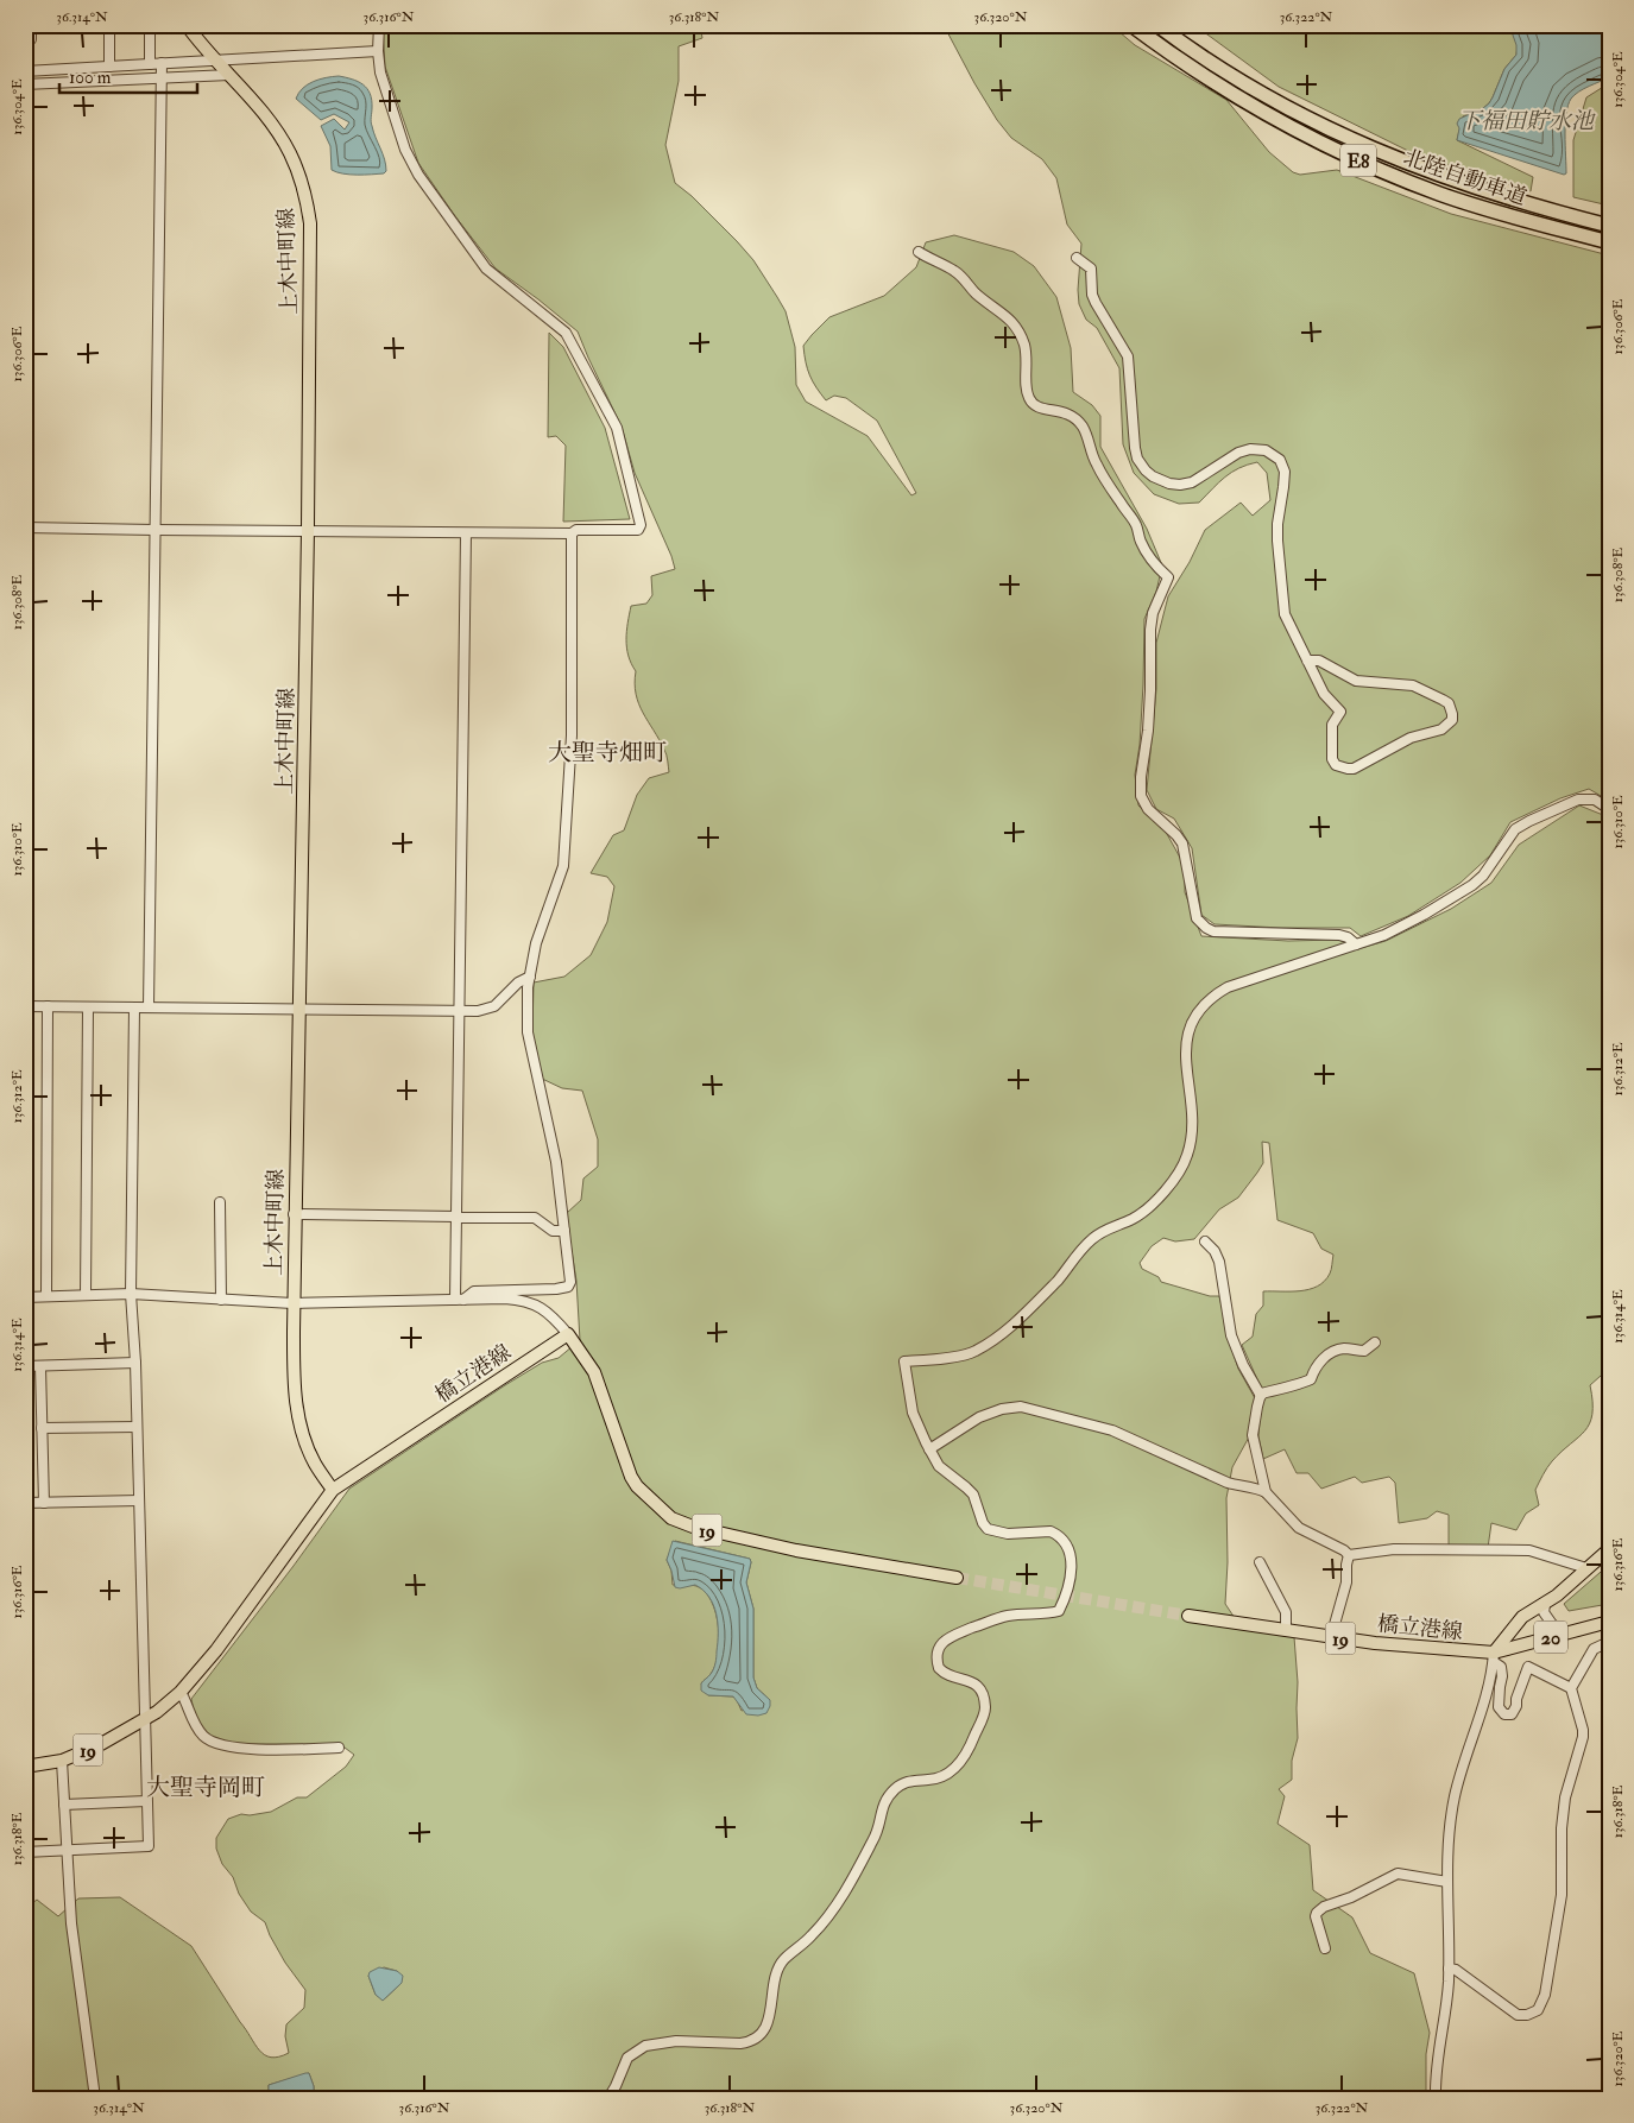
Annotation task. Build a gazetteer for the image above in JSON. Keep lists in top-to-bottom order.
{
  "streets": {
    "highway": ["E8", "北陸自動車道"],
    "main road": [
      "上木中町線",
      "橋立港線",
      "19",
      "20"
    ]
  },
  "crossings": [
    ["上木中町線", "橋立港線"],
    ["橋立港線", "19"],
    ["橋立港線", "20"]
  ],
  "districts": ["大聖寺畑町", "大聖寺岡町"],
  "water": ["下福田貯水池"],
  "scale_bar": "100 m",
  "coordinates": [
    "36.314°N",
    "36.316°N",
    "36.318°N",
    "36.320°N",
    "36.322°N",
    "136.304°E",
    "136.306°E",
    "136.308°E",
    "136.310°E",
    "136.312°E",
    "136.314°E",
    "136.316°E",
    "136.318°E",
    "136.320°E"
  ]
}
